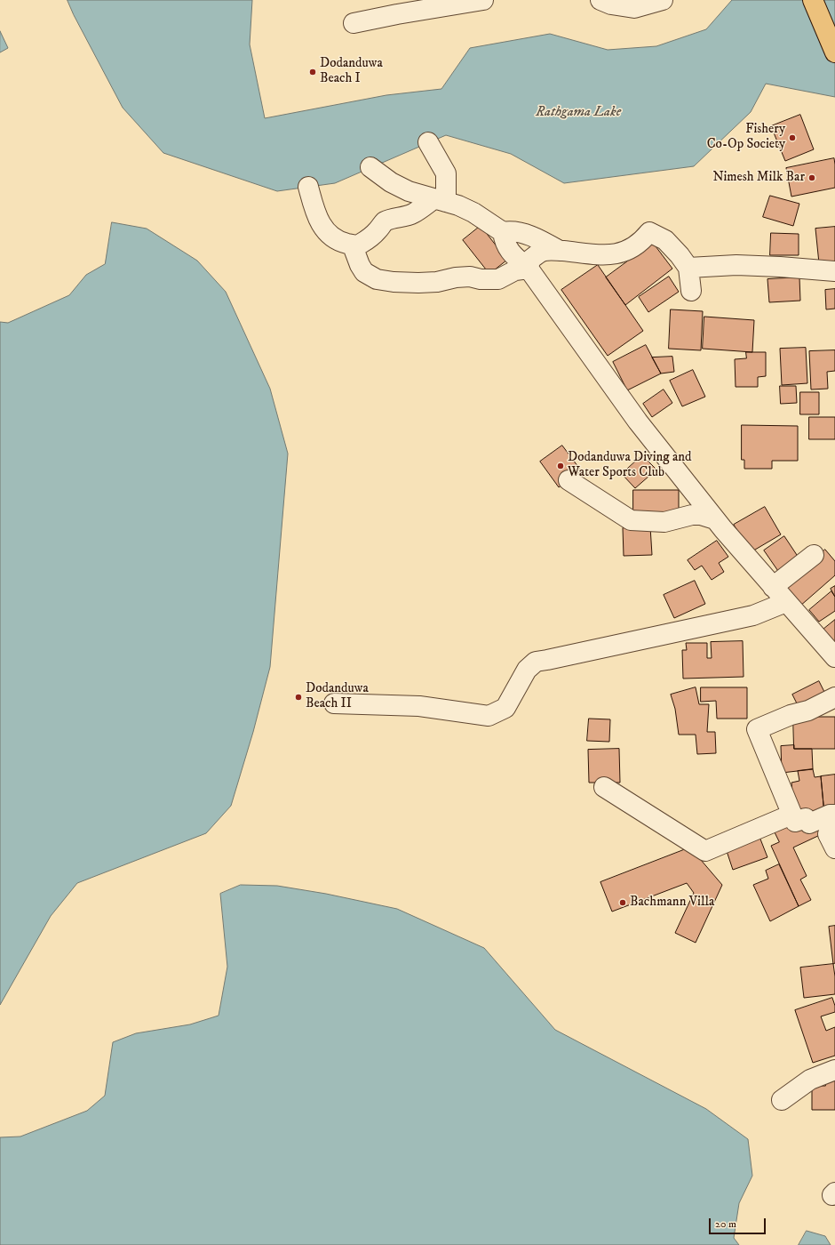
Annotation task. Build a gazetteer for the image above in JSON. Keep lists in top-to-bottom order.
{
  "water": ["Rathgama Lake"],
  "places": [
    "Dodanduwa Beach I",
    "Fishery Co-Op Society",
    "Nimesh Milk Bar",
    "Dodanduwa Diving and Water Sports Club",
    "Dodanduwa Beach II",
    "Bachmann Villa"
  ],
  "scale_bar": "20 m"
}
